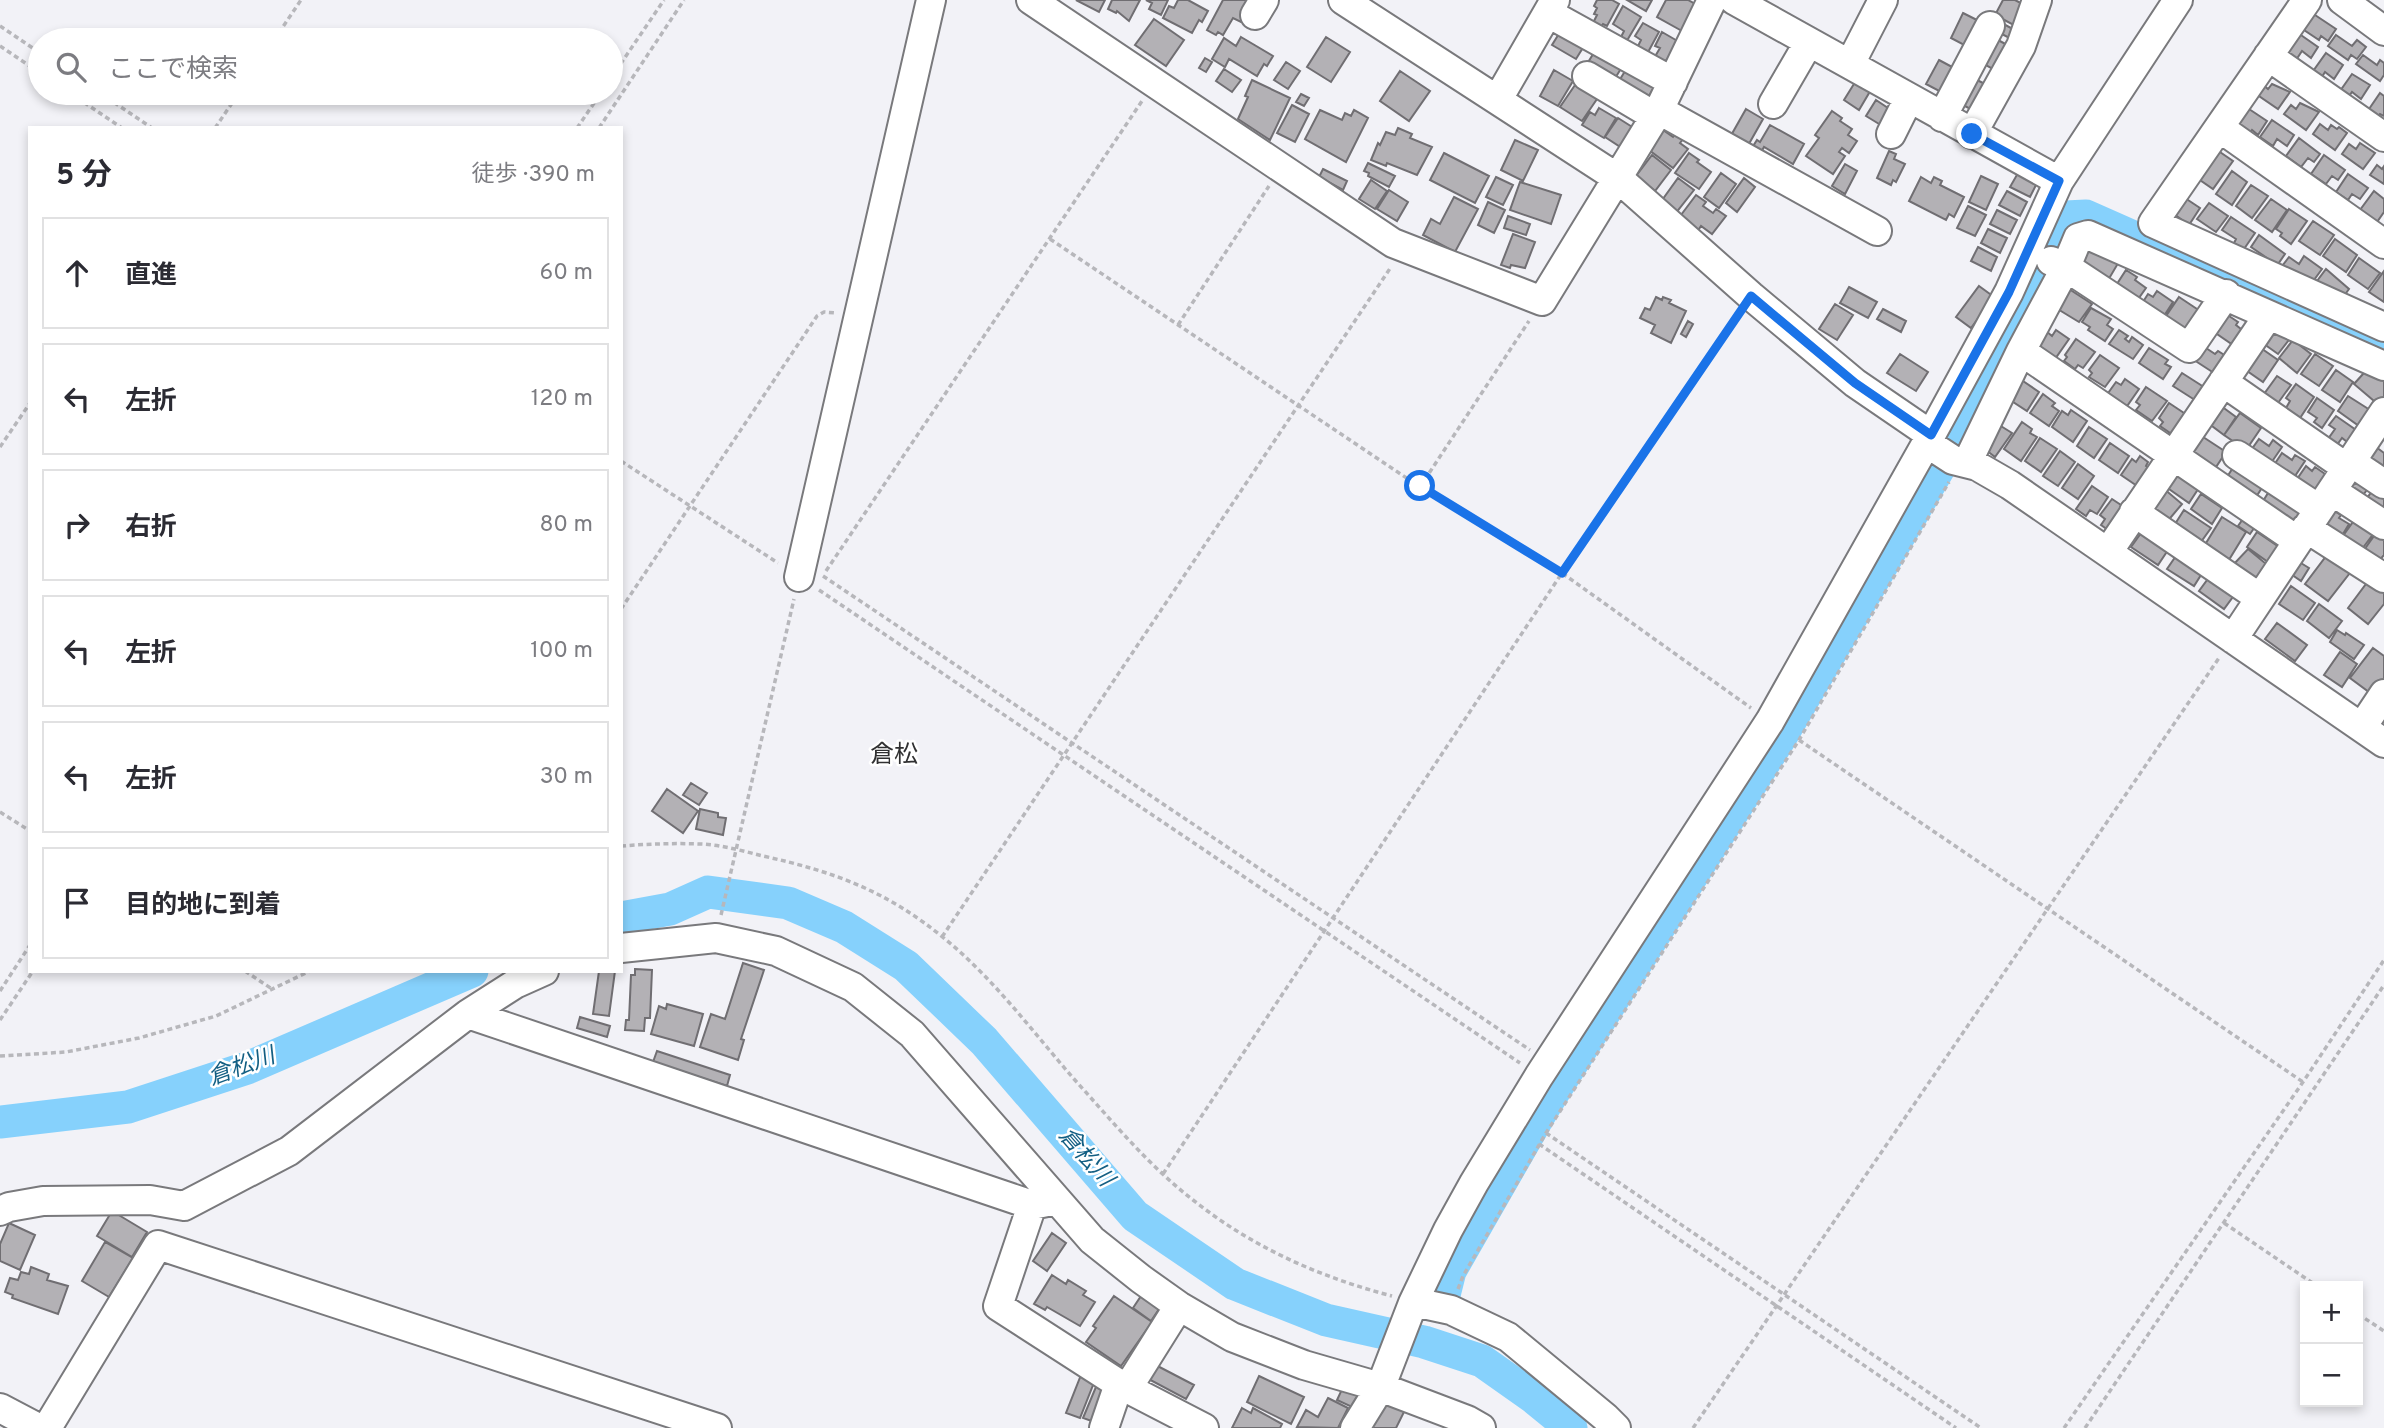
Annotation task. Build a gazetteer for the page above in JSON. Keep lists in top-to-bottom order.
{
  "districts": ["倉松"],
  "water": ["倉松川"],
  "page": {
    "search": "ここで検索",
    "heading": ["5 分", "徒歩 · 390 m"],
    "list": [
      ["直進", "60 m"],
      ["左折", "120 m"],
      ["右折", "80 m"],
      ["左折", "100 m"],
      ["左折", "30 m"],
      "目的地に到着"
    ],
    "map_buttons": ["+", "−"]
  }
}
